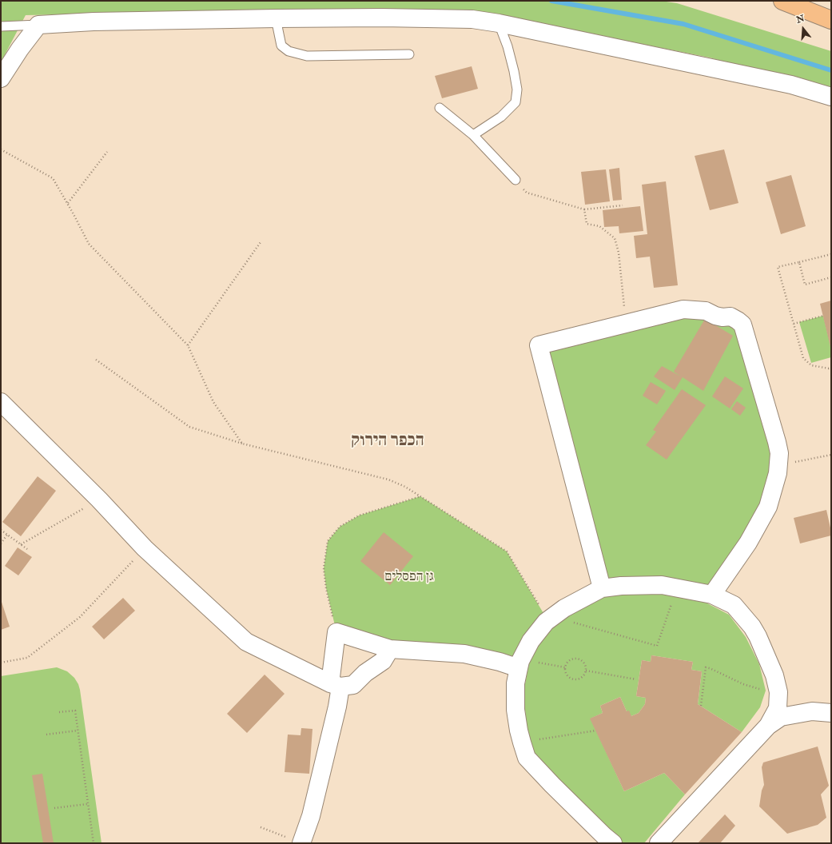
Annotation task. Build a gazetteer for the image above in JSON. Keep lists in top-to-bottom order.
{
  "districts": ["הכפר הירוק"],
  "parks": ["גן הפסלים"],
  "north": "top"
}
